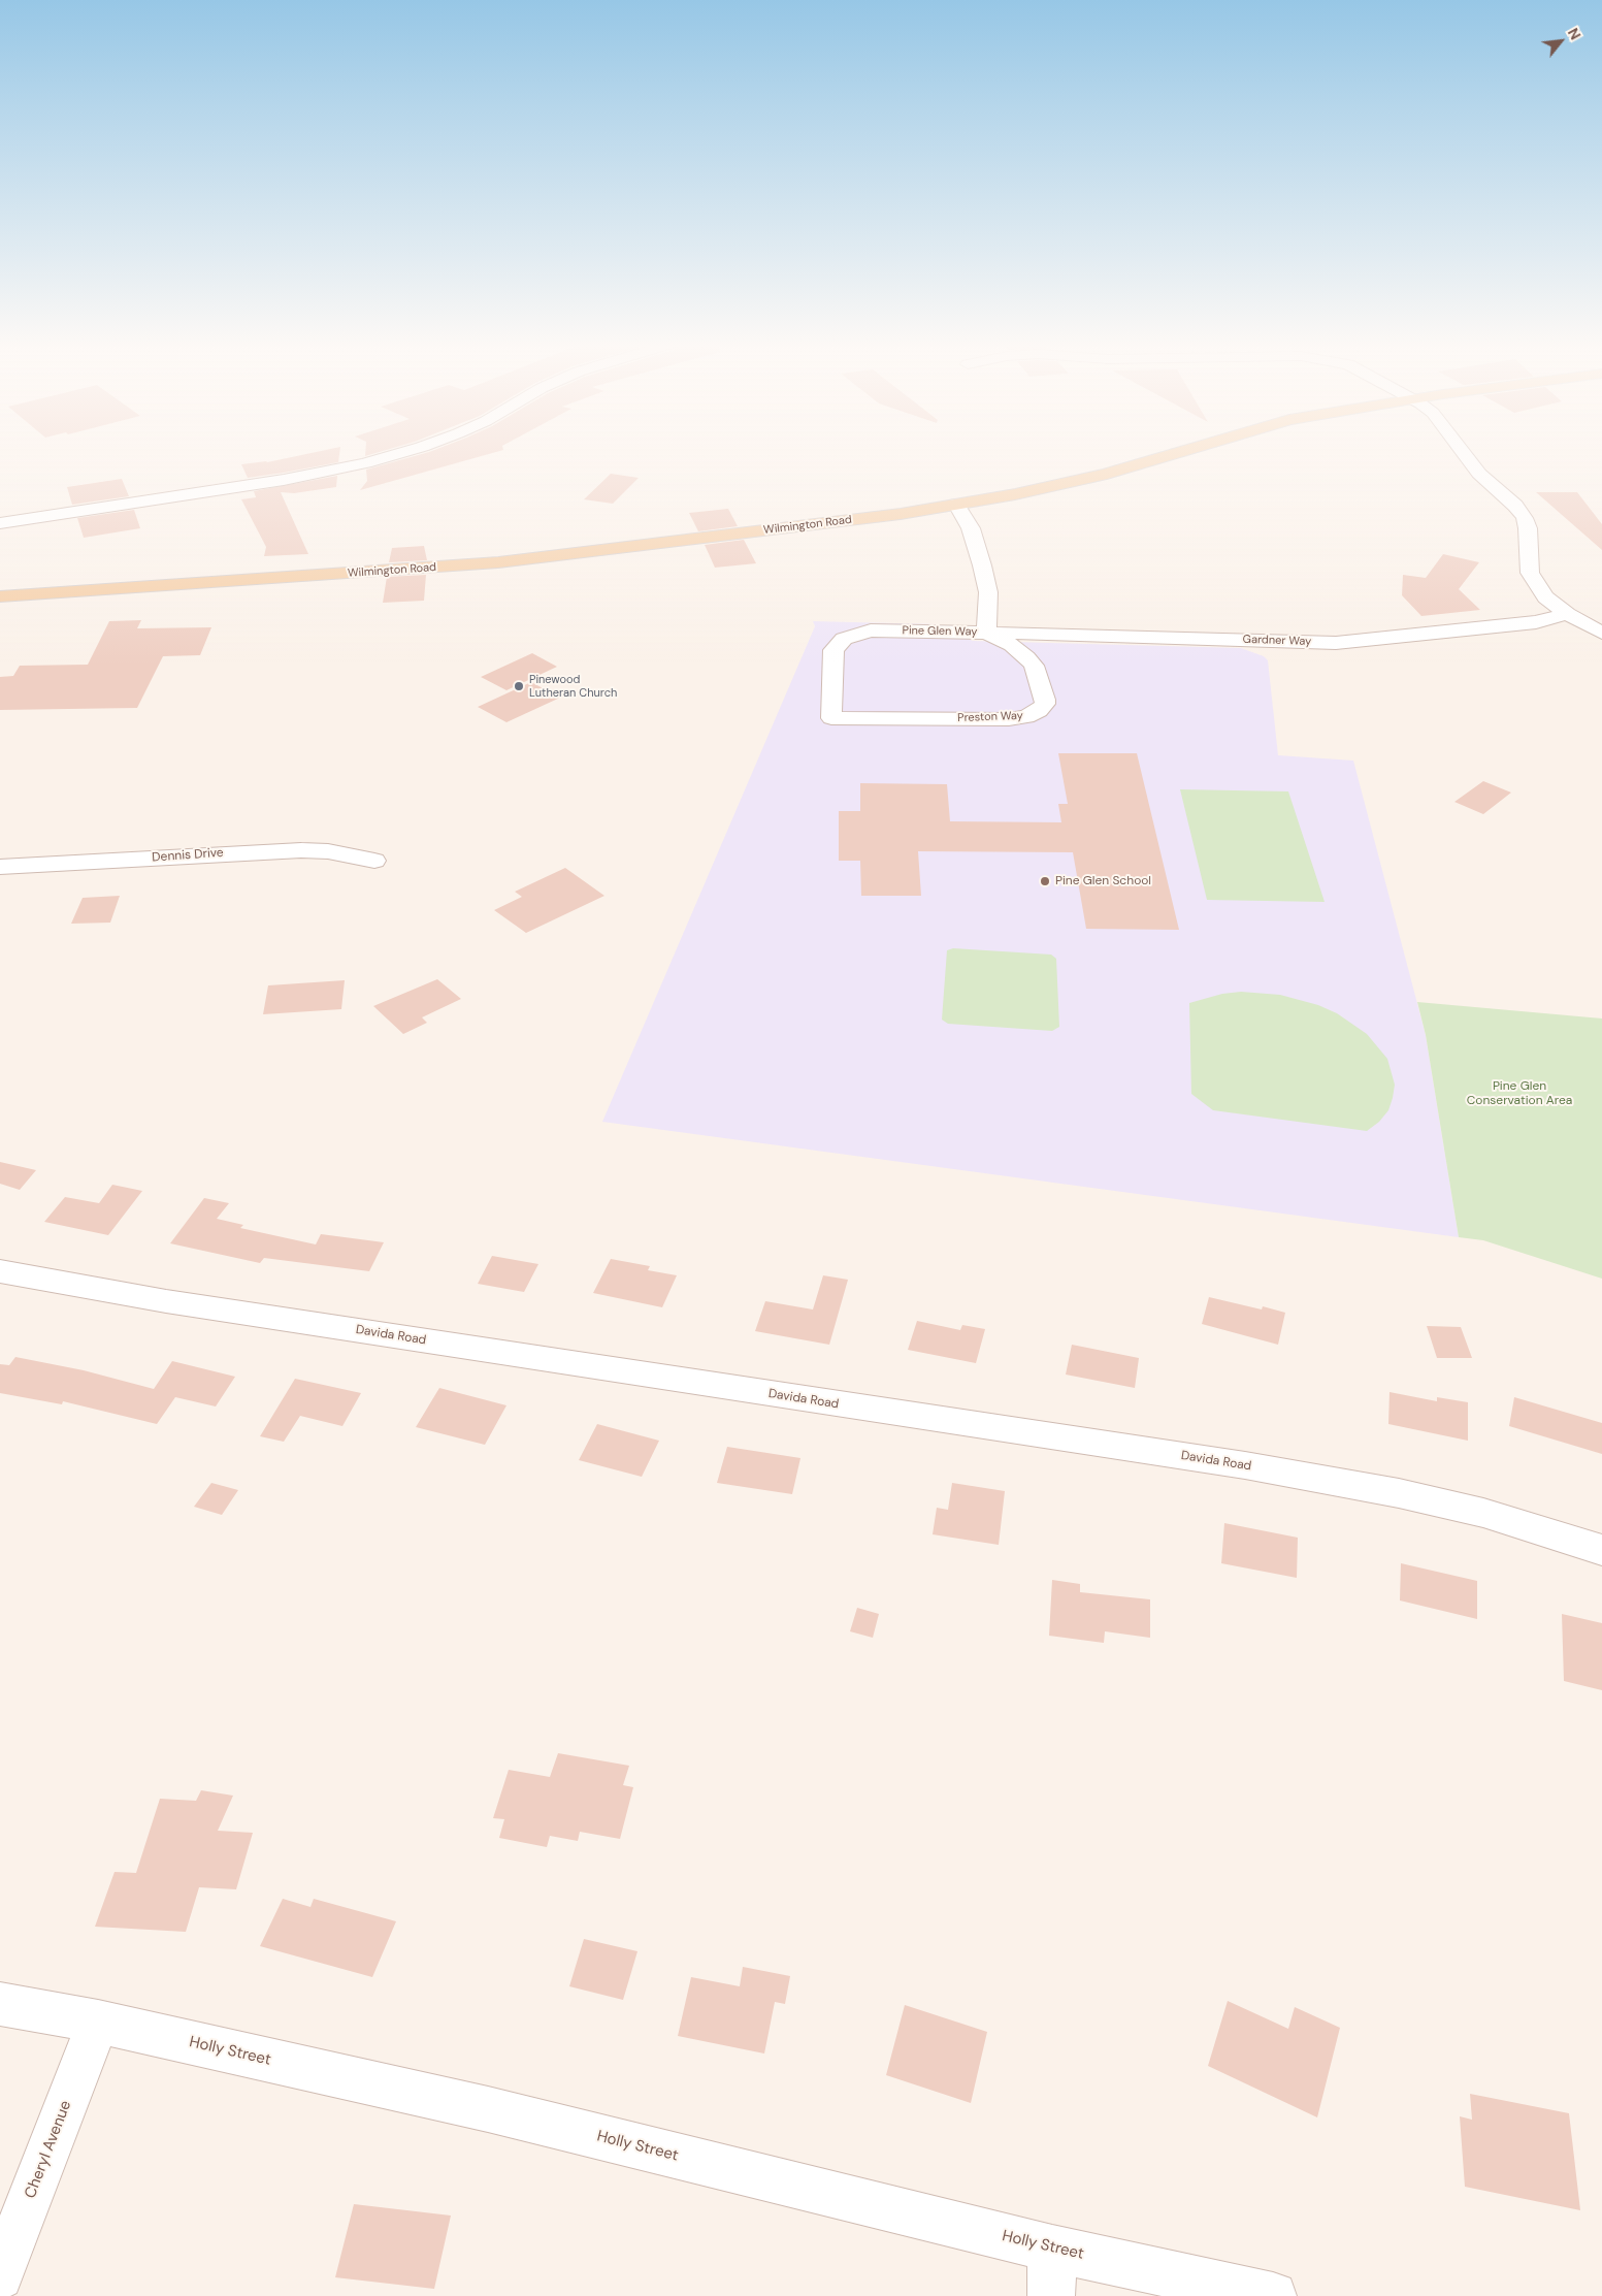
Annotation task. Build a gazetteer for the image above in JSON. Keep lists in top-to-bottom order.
{
  "streets": {
    "main road": ["Wilmington Road"],
    "street": [
      "Pine Glen Way",
      "Gardner Way",
      "Preston Way",
      "Dennis Drive",
      "Davida Road",
      "Holly Street",
      "Cheryl Avenue"
    ]
  },
  "crossings": [
    ["Wilmington Road", "Pine Glen Way"],
    ["Pine Glen Way", "Gardner Way"],
    ["Pine Glen Way", "Preston Way"],
    ["Gardner Way", "Preston Way"],
    ["Holly Street", "Cheryl Avenue"]
  ],
  "parks": ["Pine Glen Conservation Area"],
  "places": ["Pinewood Lutheran Church", "Pine Glen School"],
  "north": "top right"
}
